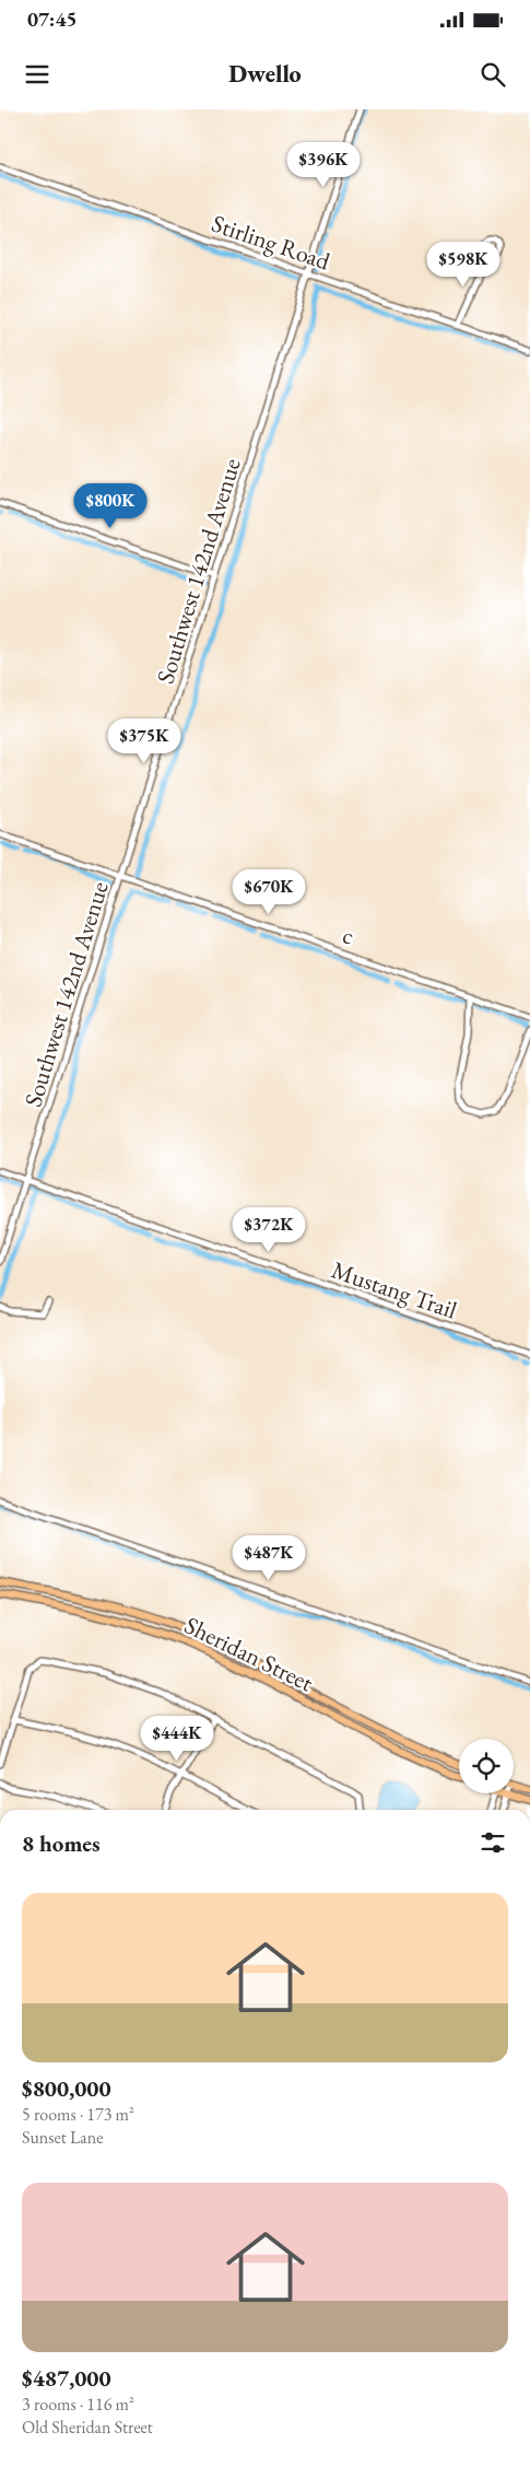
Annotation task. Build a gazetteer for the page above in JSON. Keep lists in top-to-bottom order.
{
  "streets": {
    "main road": ["Sheridan Street"],
    "street": [
      "Stirling Road",
      "Southwest 142nd Avenue",
      "c",
      "Mustang Trail"
    ]
  },
  "crossings": [
    ["Stirling Road", "Southwest 142nd Avenue"],
    ["Southwest 142nd Avenue", "c"],
    ["Southwest 142nd Avenue", "Mustang Trail"]
  ],
  "page": {
    "status": "07:45",
    "header": "Dwello",
    "price": [
      "$396K",
      "$598K",
      "$800K",
      "$375K",
      "$670K",
      "$372K",
      "$487K",
      "$444K"
    ],
    "heading": "8 homes",
    "list": [
      {
        "name": "$800,000",
        "note": "5 rooms · 173 m² · Sunset Lane"
      },
      {
        "name": "$487,000",
        "note": "3 rooms · 116 m² · Old Sheridan Street"
      }
    ]
  }
}
